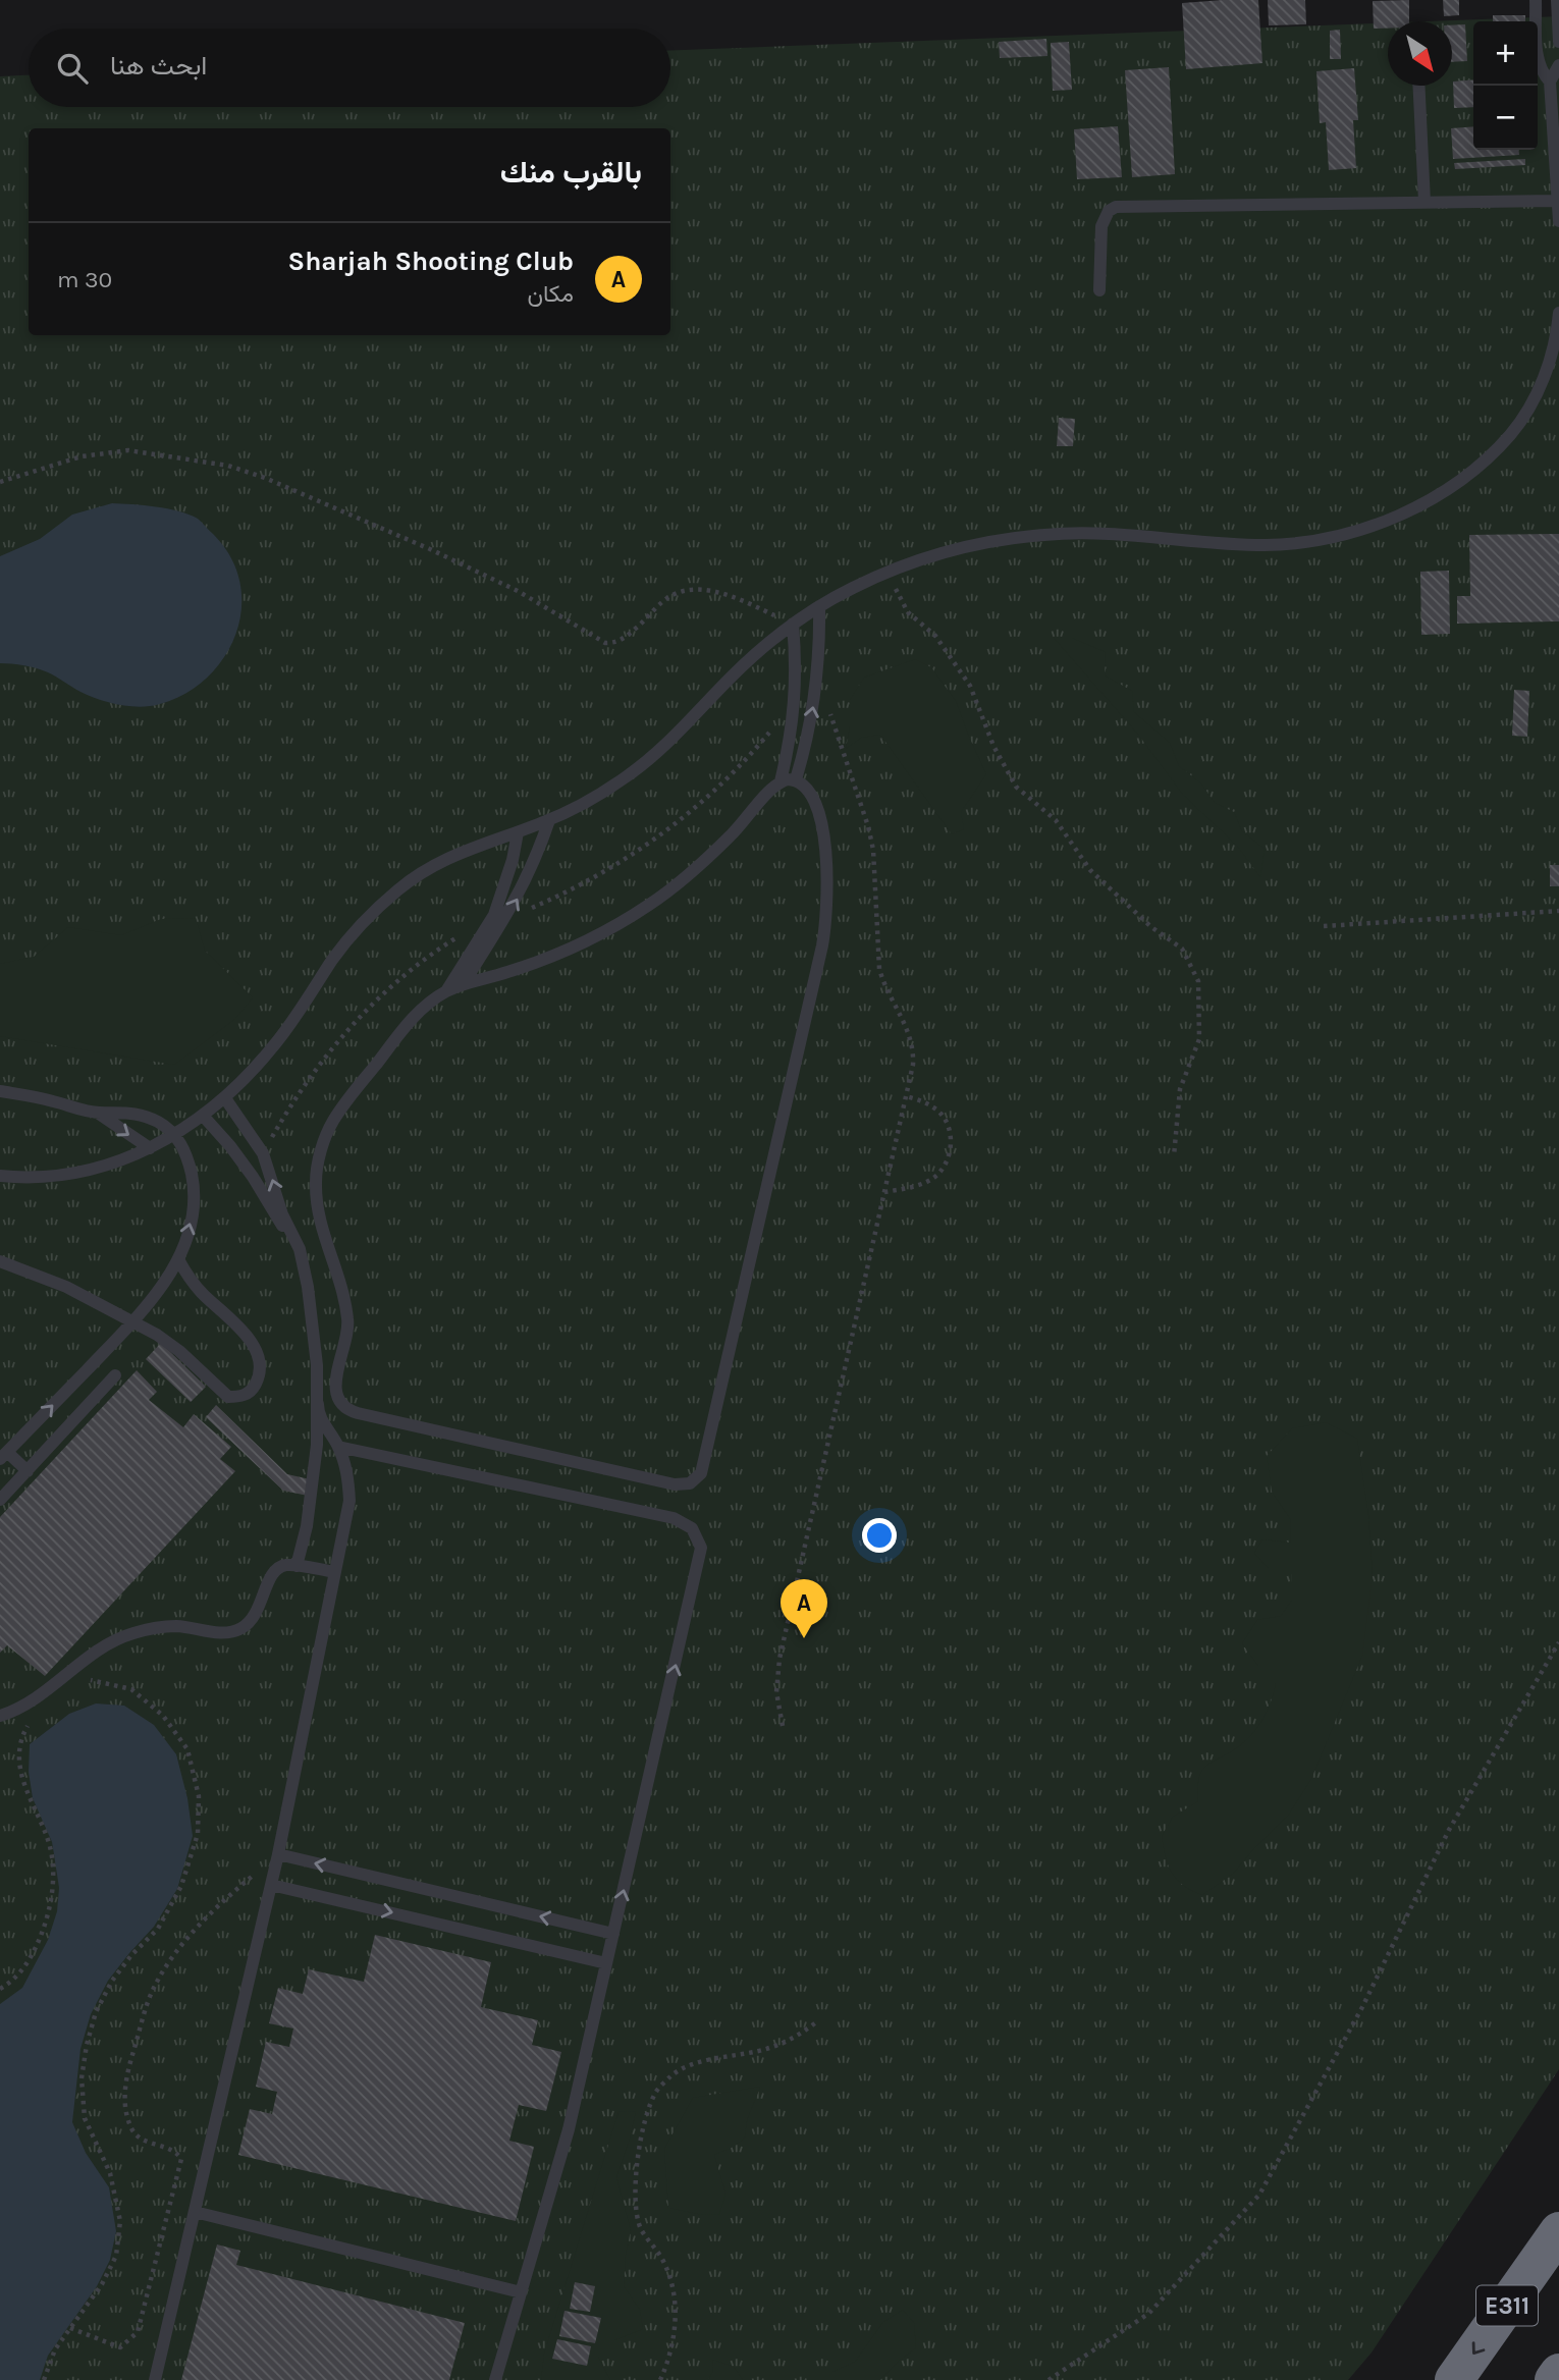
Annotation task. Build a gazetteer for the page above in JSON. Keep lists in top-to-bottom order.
{
  "streets": {
    "highway": ["E311"]
  },
  "north": "bottom right",
  "page": {
    "map_buttons": ["+", "−"],
    "search": "ابحث هنا",
    "heading": "بالقرب منك",
    "list": [
      {
        "mark": "A",
        "name": "Sharjah Shooting Club",
        "note": "مكان",
        "value": "30 m"
      }
    ],
    "pins": "A"
  }
}
